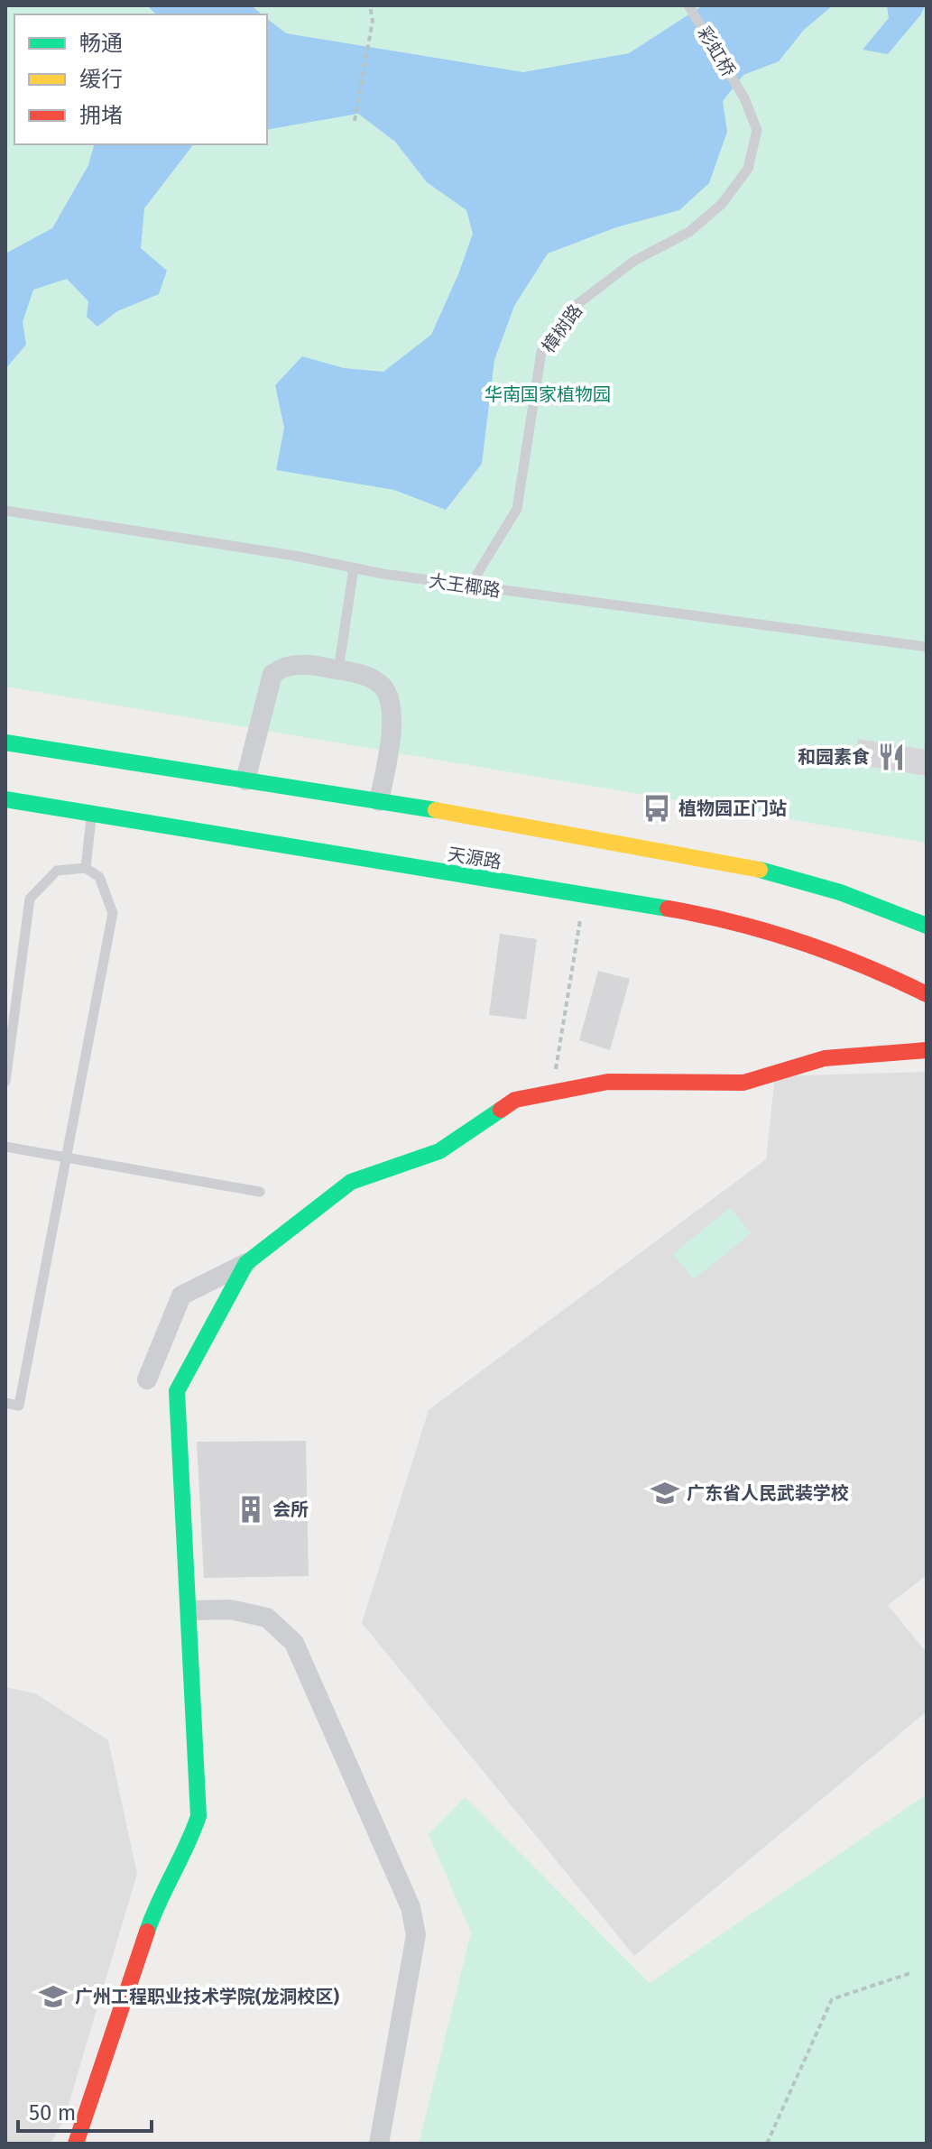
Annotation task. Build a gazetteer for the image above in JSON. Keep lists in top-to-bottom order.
{
  "streets": {
    "main road": ["天源路"],
    "lane": ["彩虹桥", "樟树路", "大王椰路"]
  },
  "crossings": [
    ["彩虹桥", "樟树路"],
    ["樟树路", "大王椰路"]
  ],
  "parks": ["华南国家植物园"],
  "places": {
    "restaurant": ["和园素食"],
    "bus stop": ["植物园正门站"],
    "school or university": ["广东省人民武装学校", "广州工程职业技术学院(龙洞校区)"],
    "building": ["会所"]
  },
  "legend": ["畅通", "缓行", "拥堵"],
  "scale_bar": "50 m"
}
